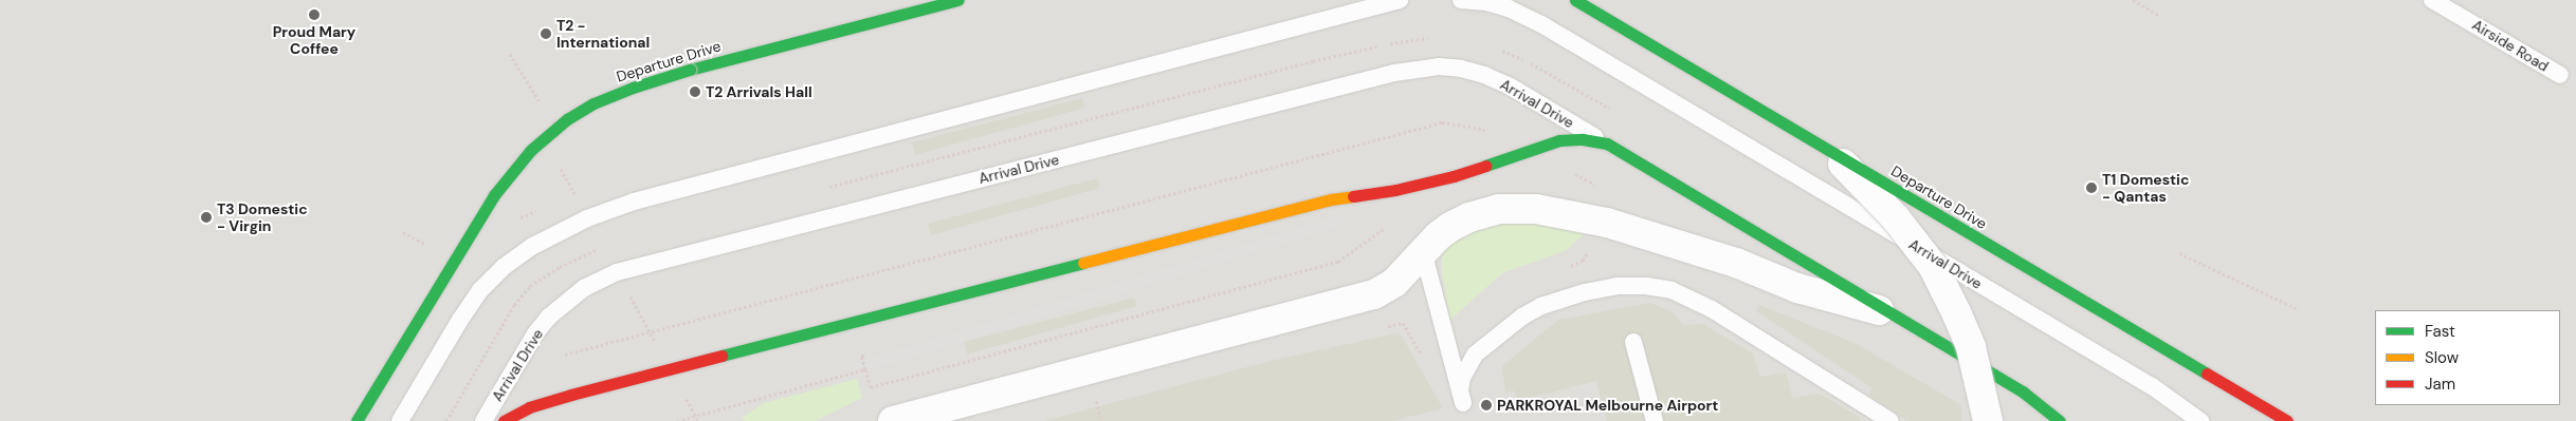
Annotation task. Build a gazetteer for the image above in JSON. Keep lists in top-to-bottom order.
{
  "streets": {
    "street": ["Departure Drive", "Arrival Drive"],
    "lane": ["Airside Road"]
  },
  "places": [
    "Proud Mary Coffee",
    "T2 - International",
    "T2 Arrivals Hall",
    "T1 Domestic - Qantas",
    "T3 Domestic - Virgin",
    "PARKROYAL Melbourne Airport"
  ],
  "legend": ["Fast", "Slow", "Jam"]
}
